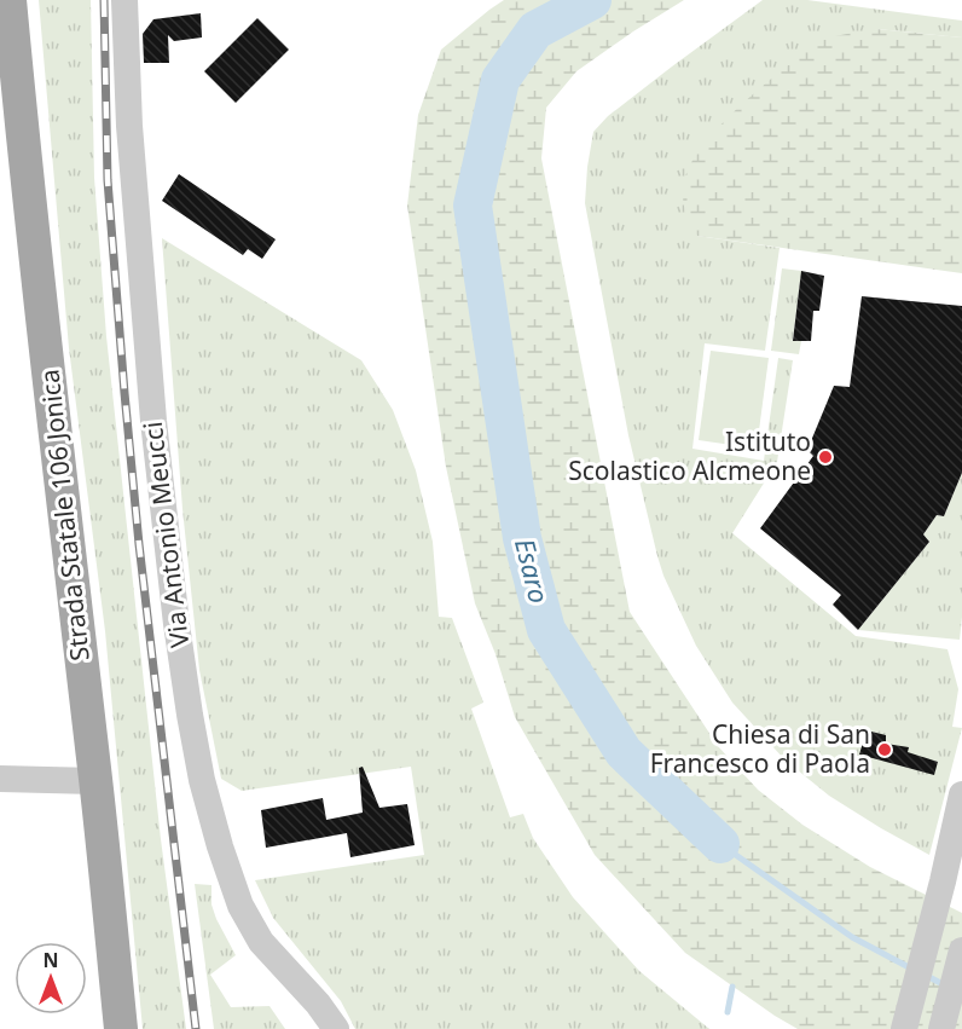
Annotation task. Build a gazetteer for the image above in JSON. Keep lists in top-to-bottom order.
{
  "streets": {
    "main road": ["Strada Statale 106 Jonica"],
    "street": ["Via Antonio Meucci"]
  },
  "water": ["Esaro"],
  "places": ["Istituto Scolastico Alcmeone", "Chiesa di San Francesco di Paola"],
  "north": "top"
}
